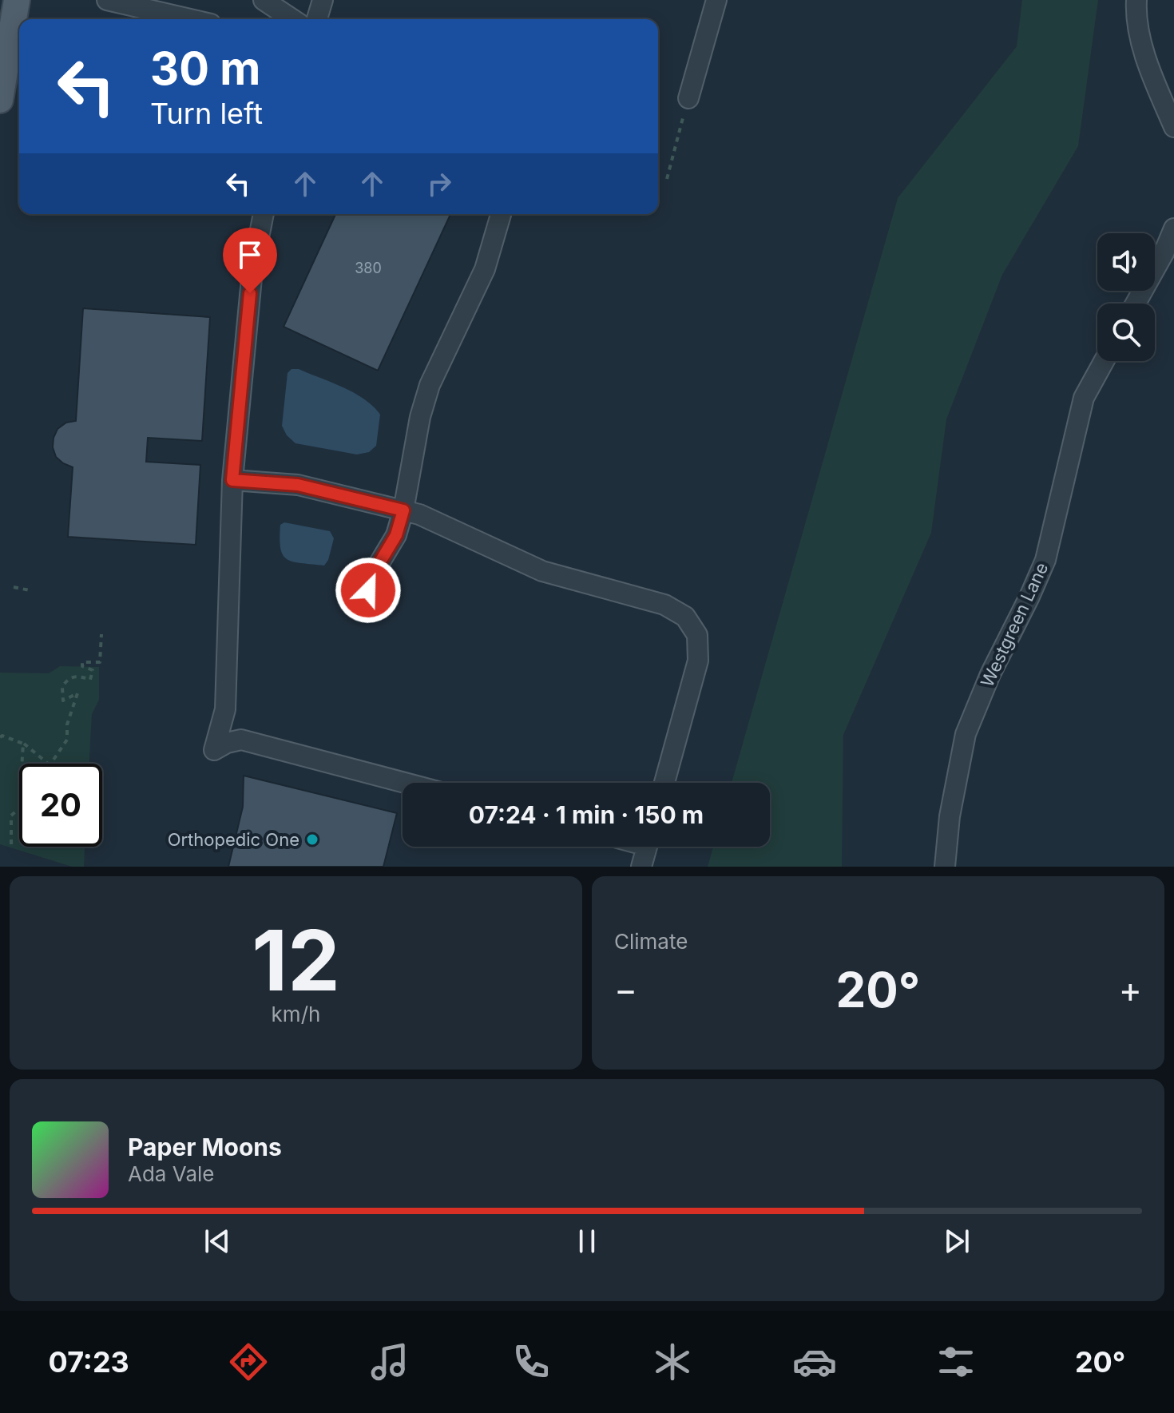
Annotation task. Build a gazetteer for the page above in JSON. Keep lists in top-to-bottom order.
{
  "streets": {
    "street": ["Westgreen Lane"]
  },
  "places": ["Orthopedic One"],
  "house_numbers": ["380"],
  "page": {
    "turn": ["30 m", "Turn left"],
    "limit": "20",
    "trip": "07:24 · 1 min · 150 m",
    "tile": [
      ["12", "km/h"],
      "Climate"
    ],
    "heat": ["−", "20°", "+"],
    "song": ["Paper Moons", "Ada Vale"],
    "tabs": ["07:23", "20°"]
  }
}
